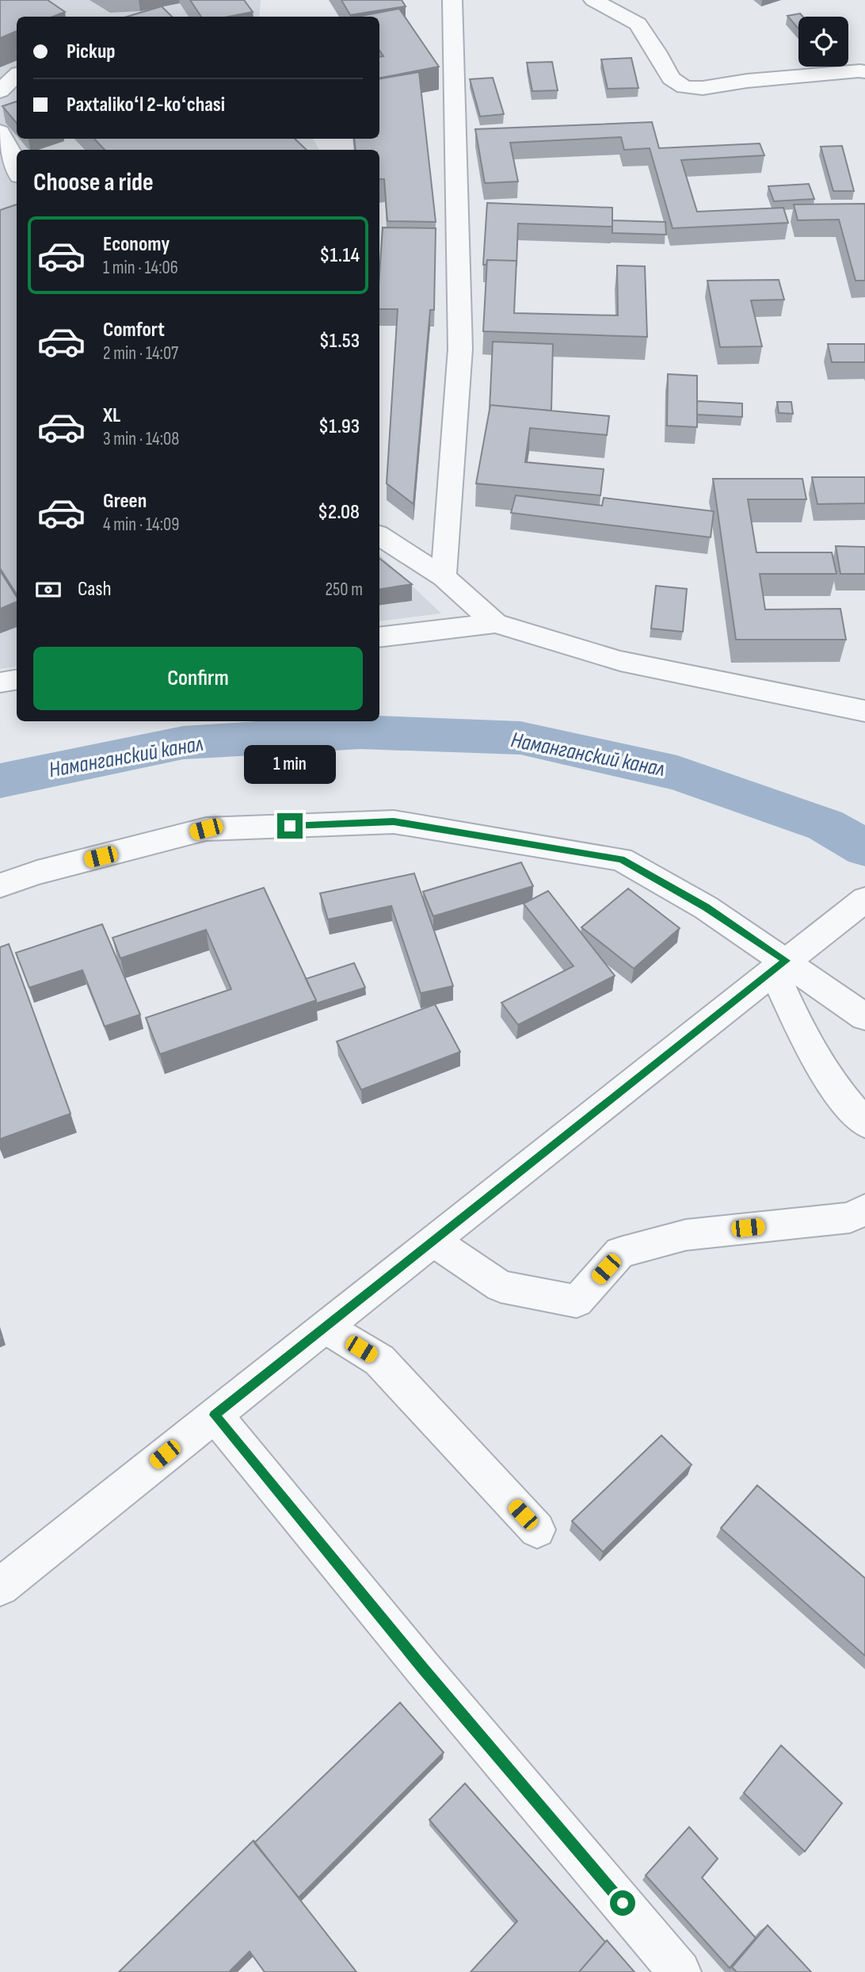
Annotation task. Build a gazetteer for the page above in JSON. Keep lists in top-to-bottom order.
{
  "water": ["Наманганский канал"],
  "page": {
    "banner": ["Pickup", "Paxtalikoʻl 2-koʻchasi"],
    "heading": "Choose a ride",
    "list": [
      {
        "name": "Economy",
        "note": "1 min · 14:06",
        "value": "$1.14"
      },
      {
        "name": "Comfort",
        "note": "2 min · 14:07",
        "value": "$1.53"
      },
      {
        "name": "XL",
        "note": "3 min · 14:08",
        "value": "$1.93"
      },
      {
        "name": "Green",
        "note": "4 min · 14:09",
        "value": "$2.08"
      }
    ],
    "pay": ["Cash", "250 m"],
    "buttons": "Confirm",
    "bubble": "1 min"
  }
}
